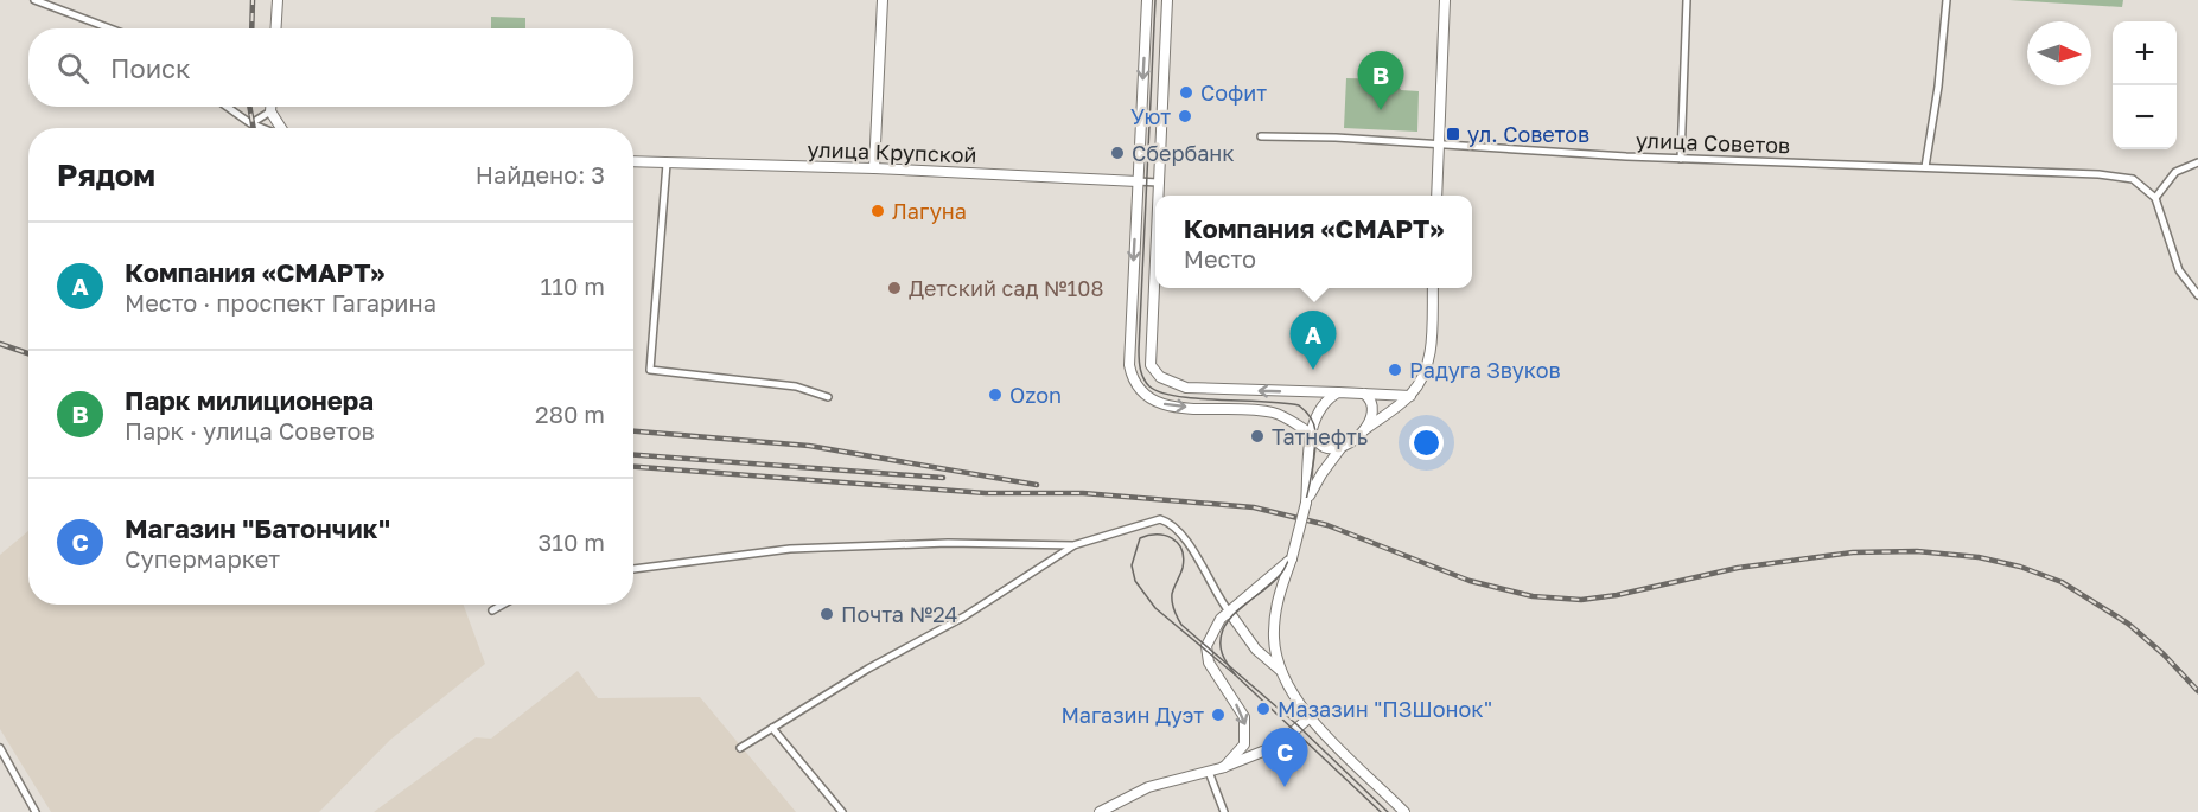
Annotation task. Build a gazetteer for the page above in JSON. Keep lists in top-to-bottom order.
{
  "streets": {
    "main road": ["улица Крупской"],
    "street": ["улица Советов"]
  },
  "places": {
    "other": [
      "Софит",
      "Уют",
      "Сбербанк",
      "Лагуна",
      "Детский сад №108",
      "Радуга Звуков",
      "Ozon",
      "Татнефть",
      "Почта №24",
      "Мазазин \"ПЗШонок\"",
      "Магазин Дуэт"
    ],
    "transit": ["ул. Советов"]
  },
  "north": "right",
  "page": {
    "map_buttons": ["+", "−"],
    "search": "Поиск",
    "pins": ["B", "A", "C"],
    "heading": ["Рядом", "Найдено: 3"],
    "popup": ["Компания «СМАРТ»", "Место"],
    "list": [
      {
        "mark": "A",
        "name": "Компания «СМАРТ»",
        "note": "Место · проспект Гагарина",
        "value": "110 m"
      },
      {
        "mark": "B",
        "name": "Парк милиционера",
        "note": "Парк · улица Советов",
        "value": "280 m"
      },
      {
        "mark": "C",
        "name": "Магазин \"Батончик\"",
        "note": "Супермаркет",
        "value": "310 m"
      }
    ]
  }
}
